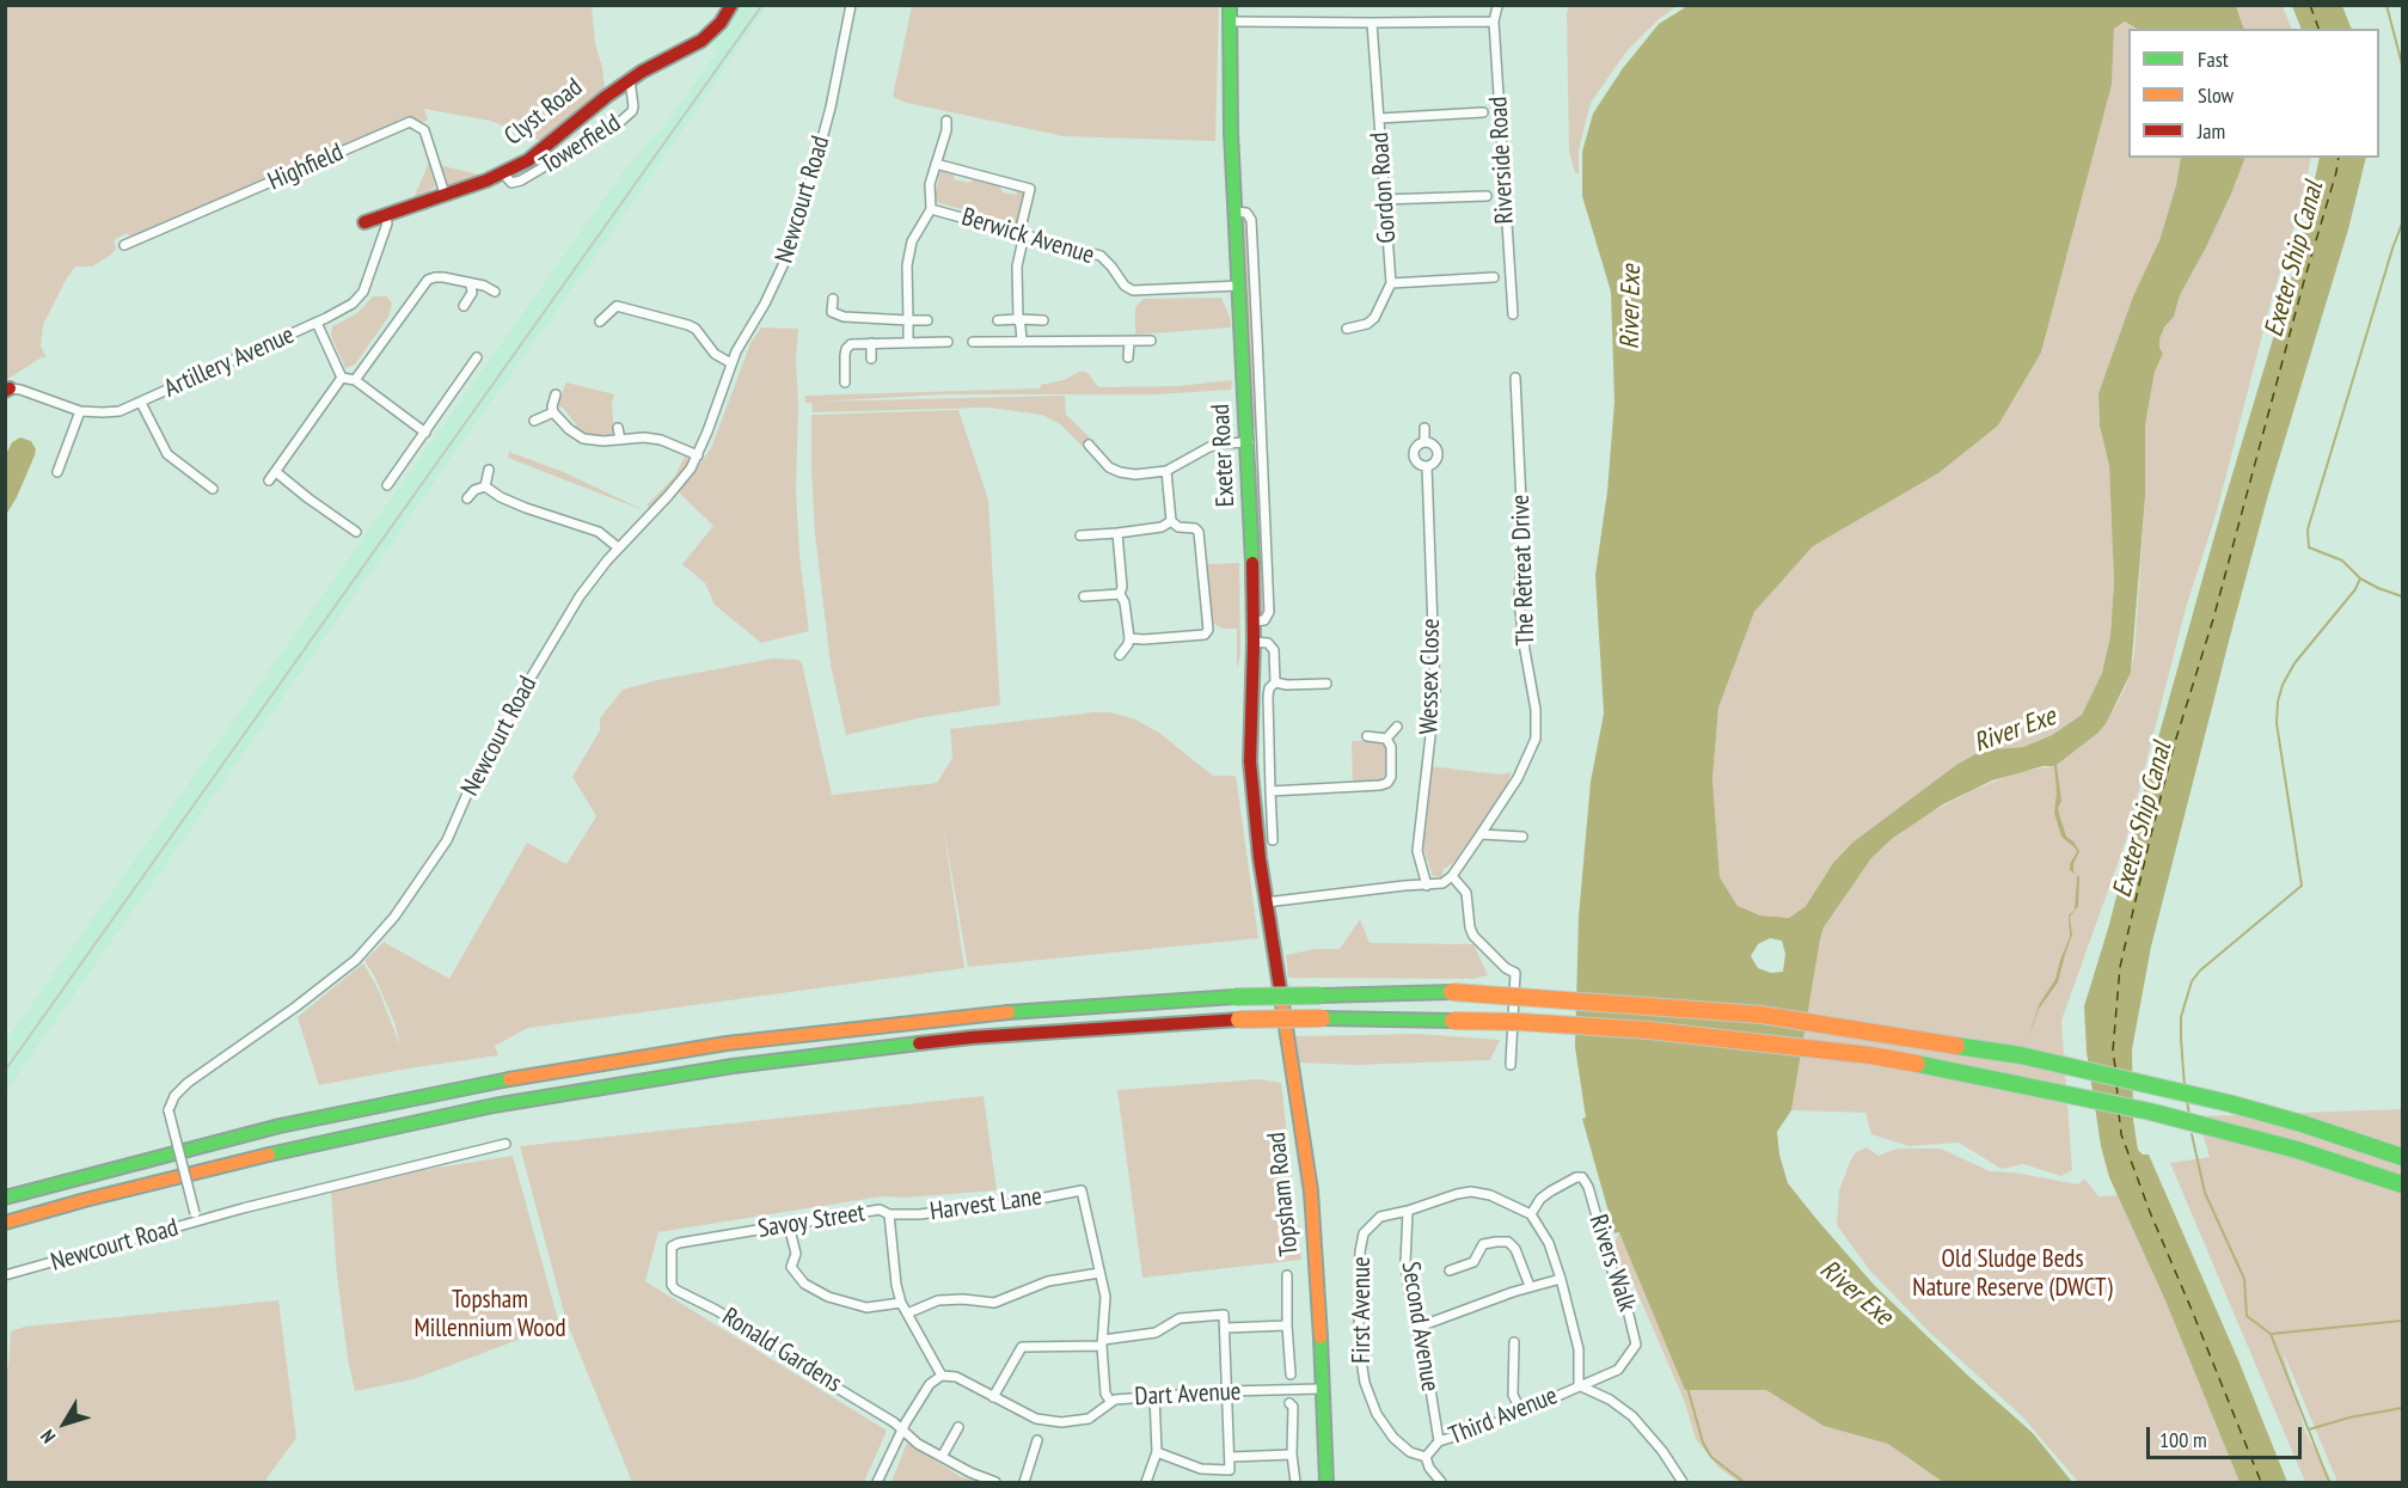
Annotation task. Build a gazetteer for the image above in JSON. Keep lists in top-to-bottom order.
{
  "streets": {
    "main road": ["Clyst Road", "Exeter Road", "Topsham Road"],
    "street": [
      "Towerfield",
      "Riverside Road",
      "Highfield",
      "Gordon Road",
      "Newcourt Road",
      "Berwick Avenue",
      "Artillery Avenue",
      "The Retreat Drive",
      "Wessex Close",
      "Harvest Lane",
      "Savoy Street",
      "Rivers Walk",
      "First Avenue",
      "Second Avenue",
      "Ronald Gardens",
      "Dart Avenue",
      "Third Avenue"
    ]
  },
  "crossings": [
    ["Clyst Road", "Towerfield"],
    ["Clyst Road", "Highfield"],
    ["Clyst Road", "Artillery Avenue"],
    ["Berwick Avenue", "Exeter Road"],
    ["Exeter Road", "Topsham Road"],
    ["Topsham Road", "Dart Avenue"],
    ["Harvest Lane", "Savoy Street"],
    ["Savoy Street", "Ronald Gardens"],
    ["Savoy Street", "Dart Avenue"],
    ["Rivers Walk", "First Avenue"],
    ["Rivers Walk", "Third Avenue"],
    ["First Avenue", "Second Avenue"],
    ["First Avenue", "Third Avenue"],
    ["Second Avenue", "Third Avenue"]
  ],
  "water": ["Exeter Ship Canal", "River Exe"],
  "parks": ["Old Sludge Beds Nature Reserve (DWCT)", "Topsham Millennium Wood"],
  "legend": ["Fast", "Slow", "Jam"],
  "scale_bar": "100 m",
  "north": "bottom left"
}
